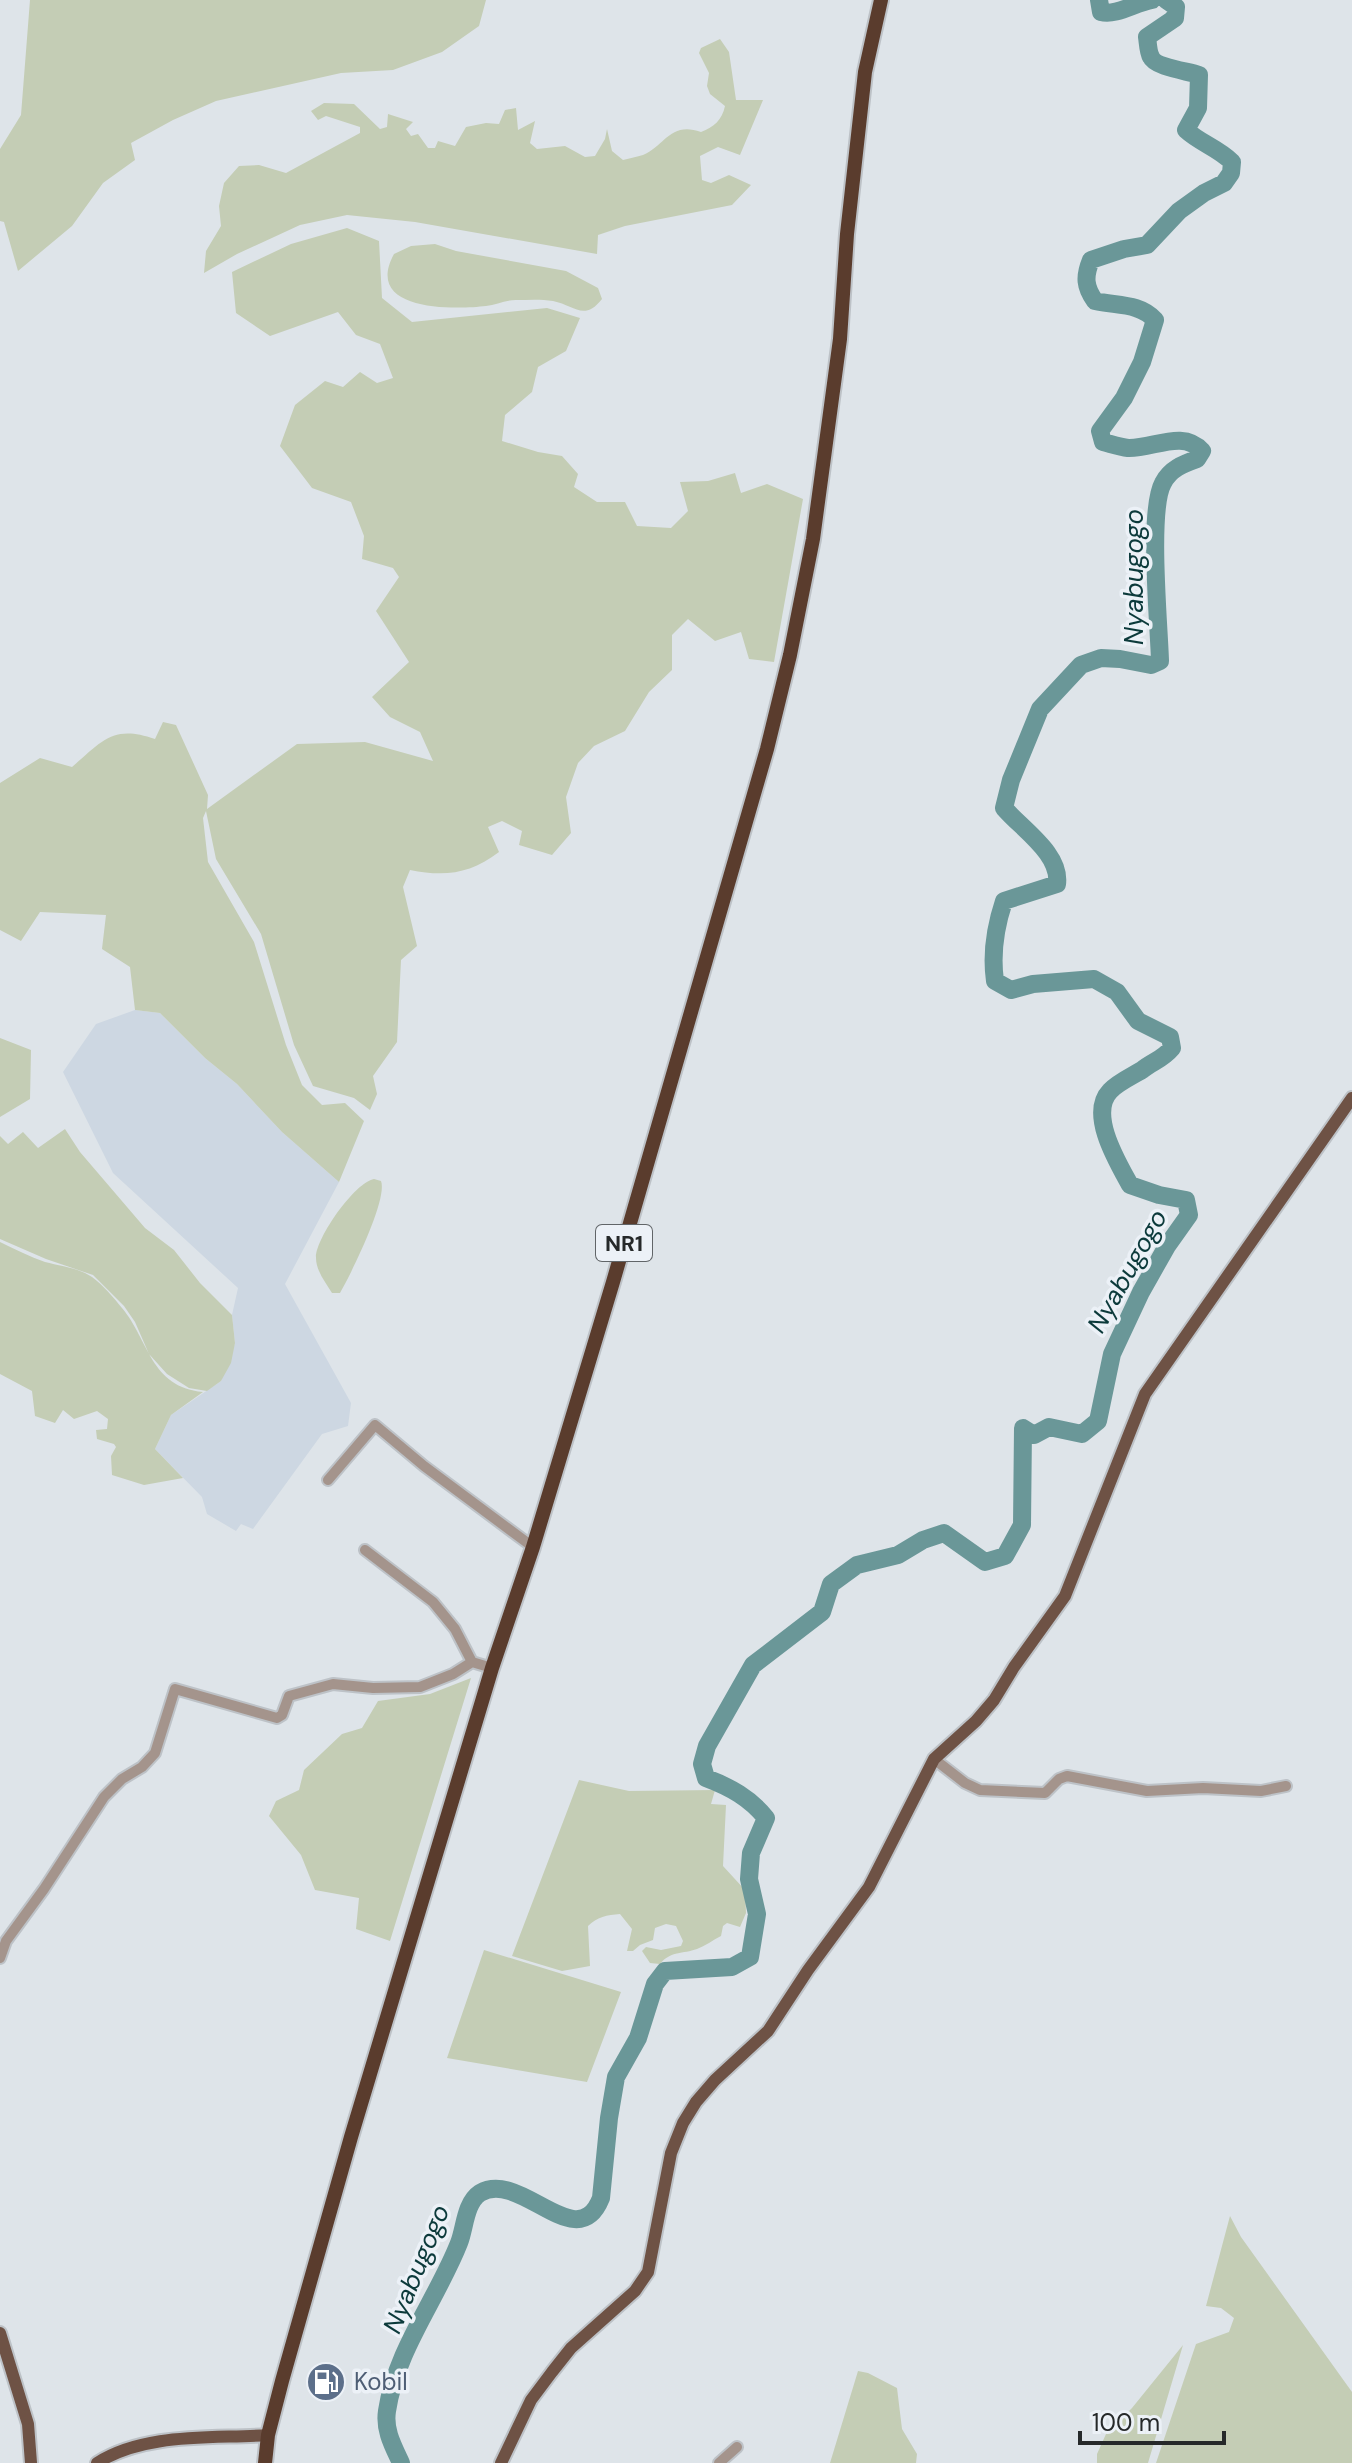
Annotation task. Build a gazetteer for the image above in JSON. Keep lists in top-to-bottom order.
{
  "streets": {
    "highway": ["NR1"]
  },
  "water": ["Nyabugogo"],
  "places": {
    "fuel station": ["Kobil"]
  },
  "scale_bar": "100 m"
}
